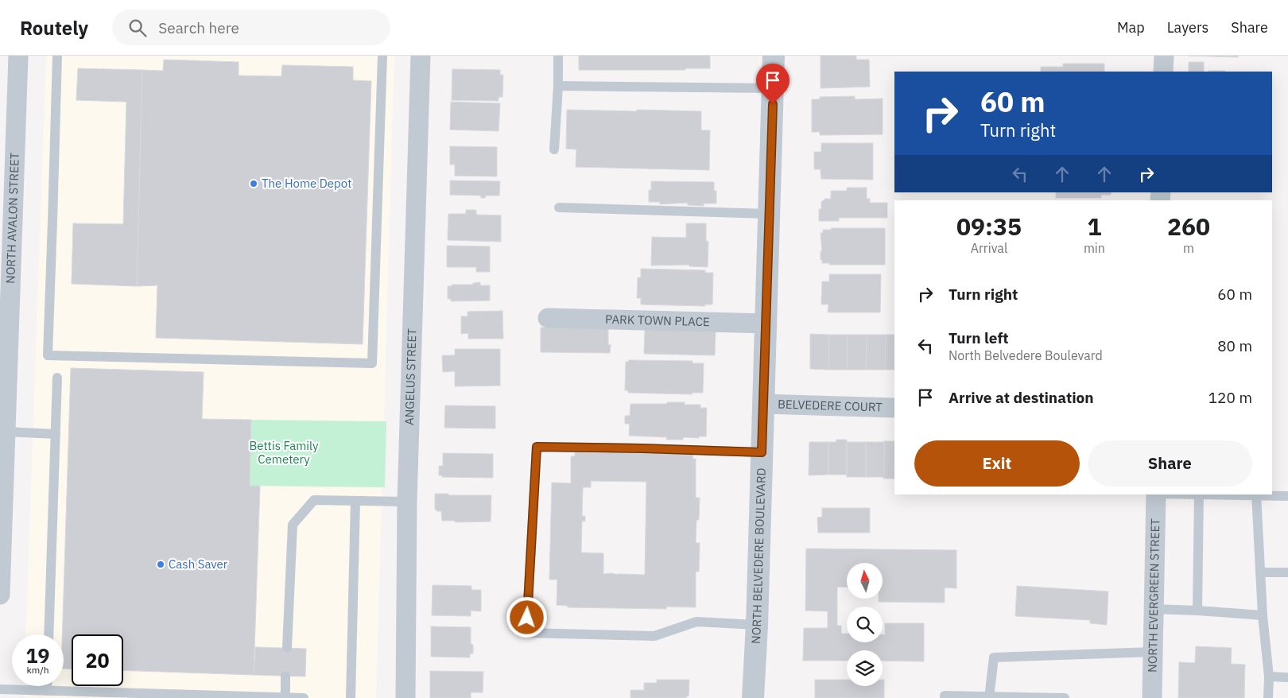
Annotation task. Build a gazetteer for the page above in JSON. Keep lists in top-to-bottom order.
{
  "streets": {
    "street": [
      "NORTH AVALON STREET",
      "PARK TOWN PLACE",
      "ANGELUS STREET",
      "BELVEDERE COURT",
      "NORTH BELVEDERE BOULEVARD",
      "NORTH EVERGREEN STREET"
    ]
  },
  "crossings": [
    ["PARK TOWN PLACE", "NORTH BELVEDERE BOULEVARD"],
    ["BELVEDERE COURT", "NORTH BELVEDERE BOULEVARD"]
  ],
  "parks": ["Bettis Family Cemetery"],
  "places": ["The Home Depot", "Cash Saver"],
  "north": "top",
  "page": {
    "header": "Routely",
    "search": "Search here",
    "nav": ["Map", "Layers", "Share"],
    "turn": ["60 m", "Turn right"],
    "eta": [
      "09:35",
      "Arrival",
      "1",
      "min",
      "260",
      "m"
    ],
    "list": [
      {
        "name": "Turn right",
        "value": "60 m"
      },
      {
        "name": "Turn left",
        "note": "North Belvedere Boulevard",
        "value": "80 m"
      },
      {
        "name": "Arrive at destination",
        "value": "120 m"
      }
    ],
    "buttons": ["Exit", "Share"],
    "speed": "19 km/h",
    "limit": "20"
  }
}
